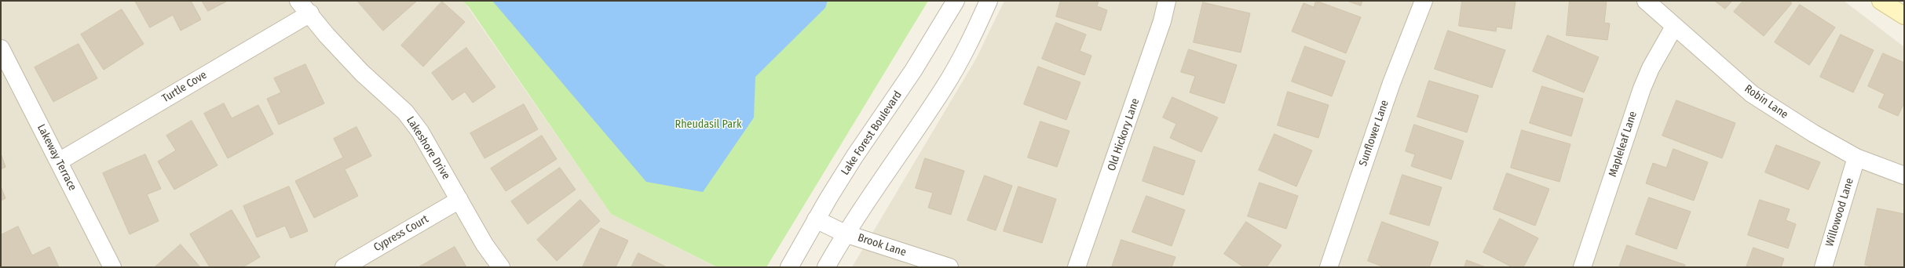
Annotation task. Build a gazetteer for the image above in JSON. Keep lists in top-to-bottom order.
{
  "streets": {
    "street": [
      "Turtle Cove",
      "Robin Lane",
      "Lake Forest Boulevard",
      "Sunflower Lane",
      "Old Hickory Lane",
      "Mapleleaf Lane",
      "Lakeshore Drive",
      "Lakeway Terrace",
      "Willowood Lane",
      "Cypress Court",
      "Brook Lane"
    ]
  },
  "crossings": [
    ["Turtle Cove", "Lakeshore Drive"],
    ["Turtle Cove", "Lakeway Terrace"],
    ["Robin Lane", "Mapleleaf Lane"],
    ["Robin Lane", "Willowood Lane"],
    ["Lake Forest Boulevard", "Brook Lane"],
    ["Lakeshore Drive", "Cypress Court"]
  ],
  "parks": ["Rheudasil Park"]
}
